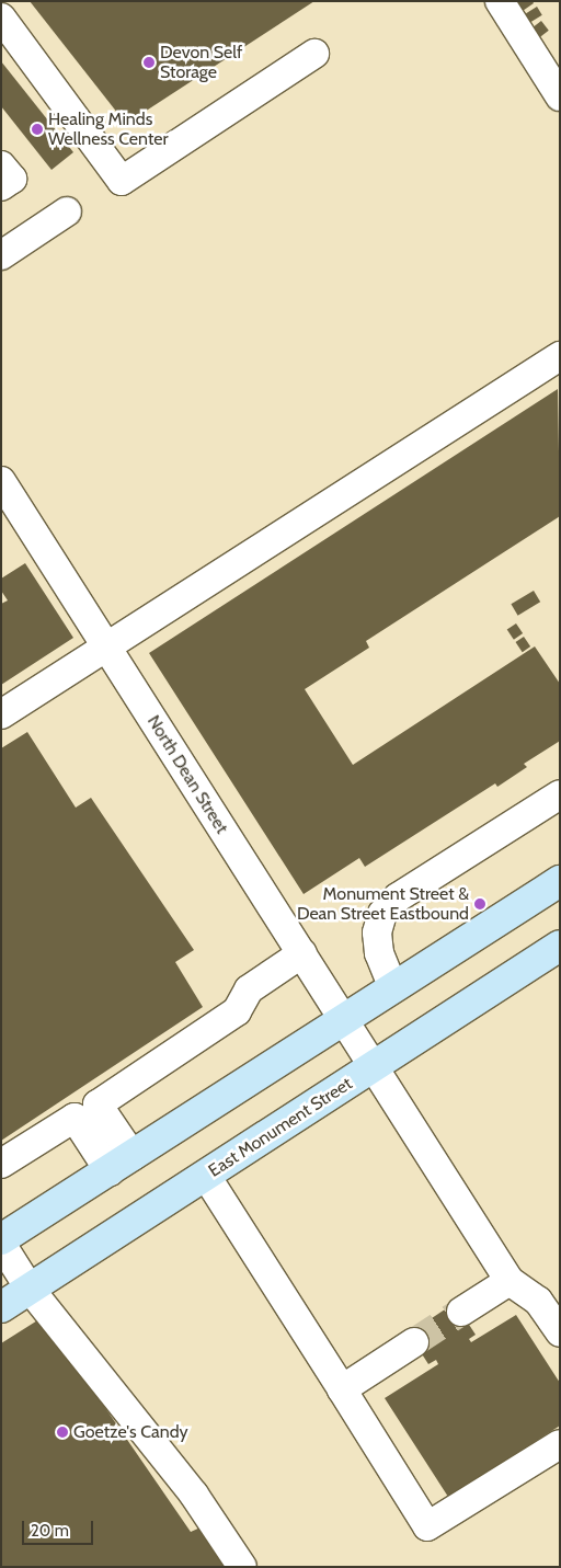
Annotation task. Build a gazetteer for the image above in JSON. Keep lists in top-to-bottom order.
{
  "streets": {
    "main road": ["East Monument Street"],
    "street": ["North Dean Street"]
  },
  "crossings": [
    ["North Dean Street", "East Monument Street"]
  ],
  "places": [
    "Devon Self Storage",
    "Healing Minds Wellness Center",
    "Monument Street & Dean Street Eastbound",
    "Goetze's Candy"
  ],
  "scale_bar": "20 m"
}
